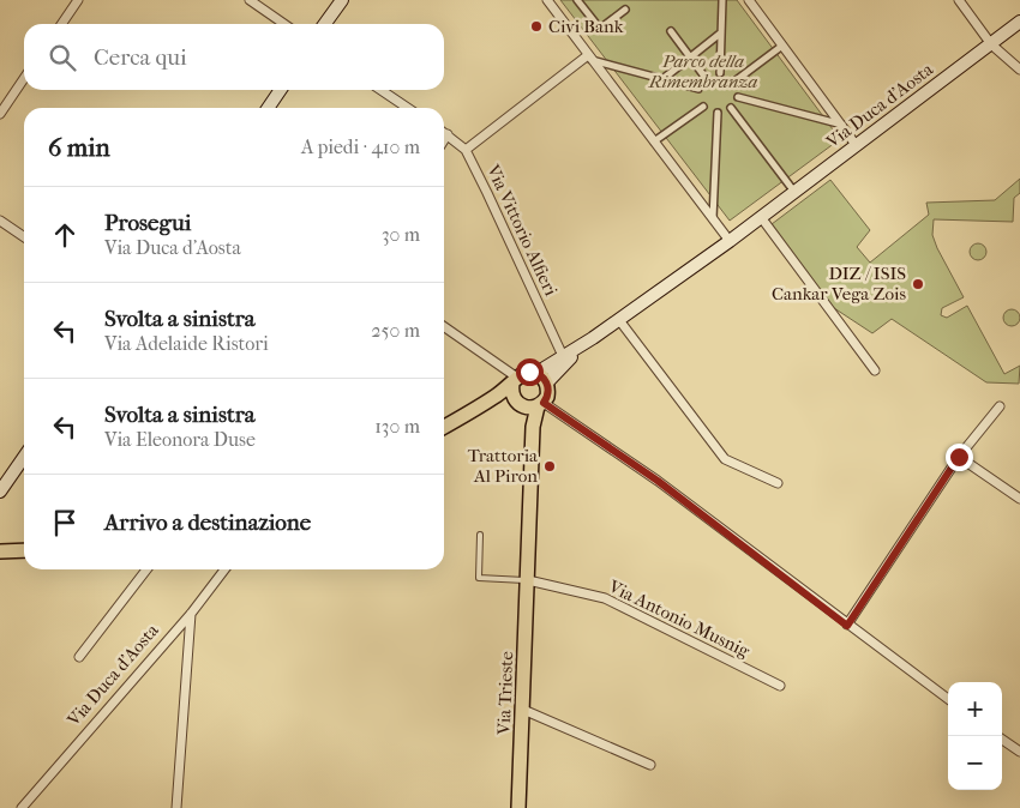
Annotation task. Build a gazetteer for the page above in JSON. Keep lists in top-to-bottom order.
{
  "streets": {
    "main road": ["Via Duca d'Aosta", "Via Trieste"],
    "street": ["Via Vittorio Alfieri", "Via Antonio Musnig"]
  },
  "crossings": [
    ["Via Duca d'Aosta", "Via Vittorio Alfieri"],
    ["Via Duca d'Aosta", "Via Trieste"],
    ["Via Antonio Musnig", "Via Trieste"]
  ],
  "parks": ["Parco della Rimembranza"],
  "places": ["Civi Bank", "DIZ / ISIS Cankar Vega Zois", "Trattoria Al Piron"],
  "page": {
    "search": "Cerca qui",
    "heading": ["6 min", "A piedi · 410 m"],
    "list": [
      ["Prosegui", "Via Duca d'Aosta", "30 m"],
      ["Svolta a sinistra", "Via Adelaide Ristori", "250 m"],
      ["Svolta a sinistra", "Via Eleonora Duse", "130 m"],
      "Arrivo a destinazione"
    ],
    "map_buttons": ["+", "−"]
  }
}
